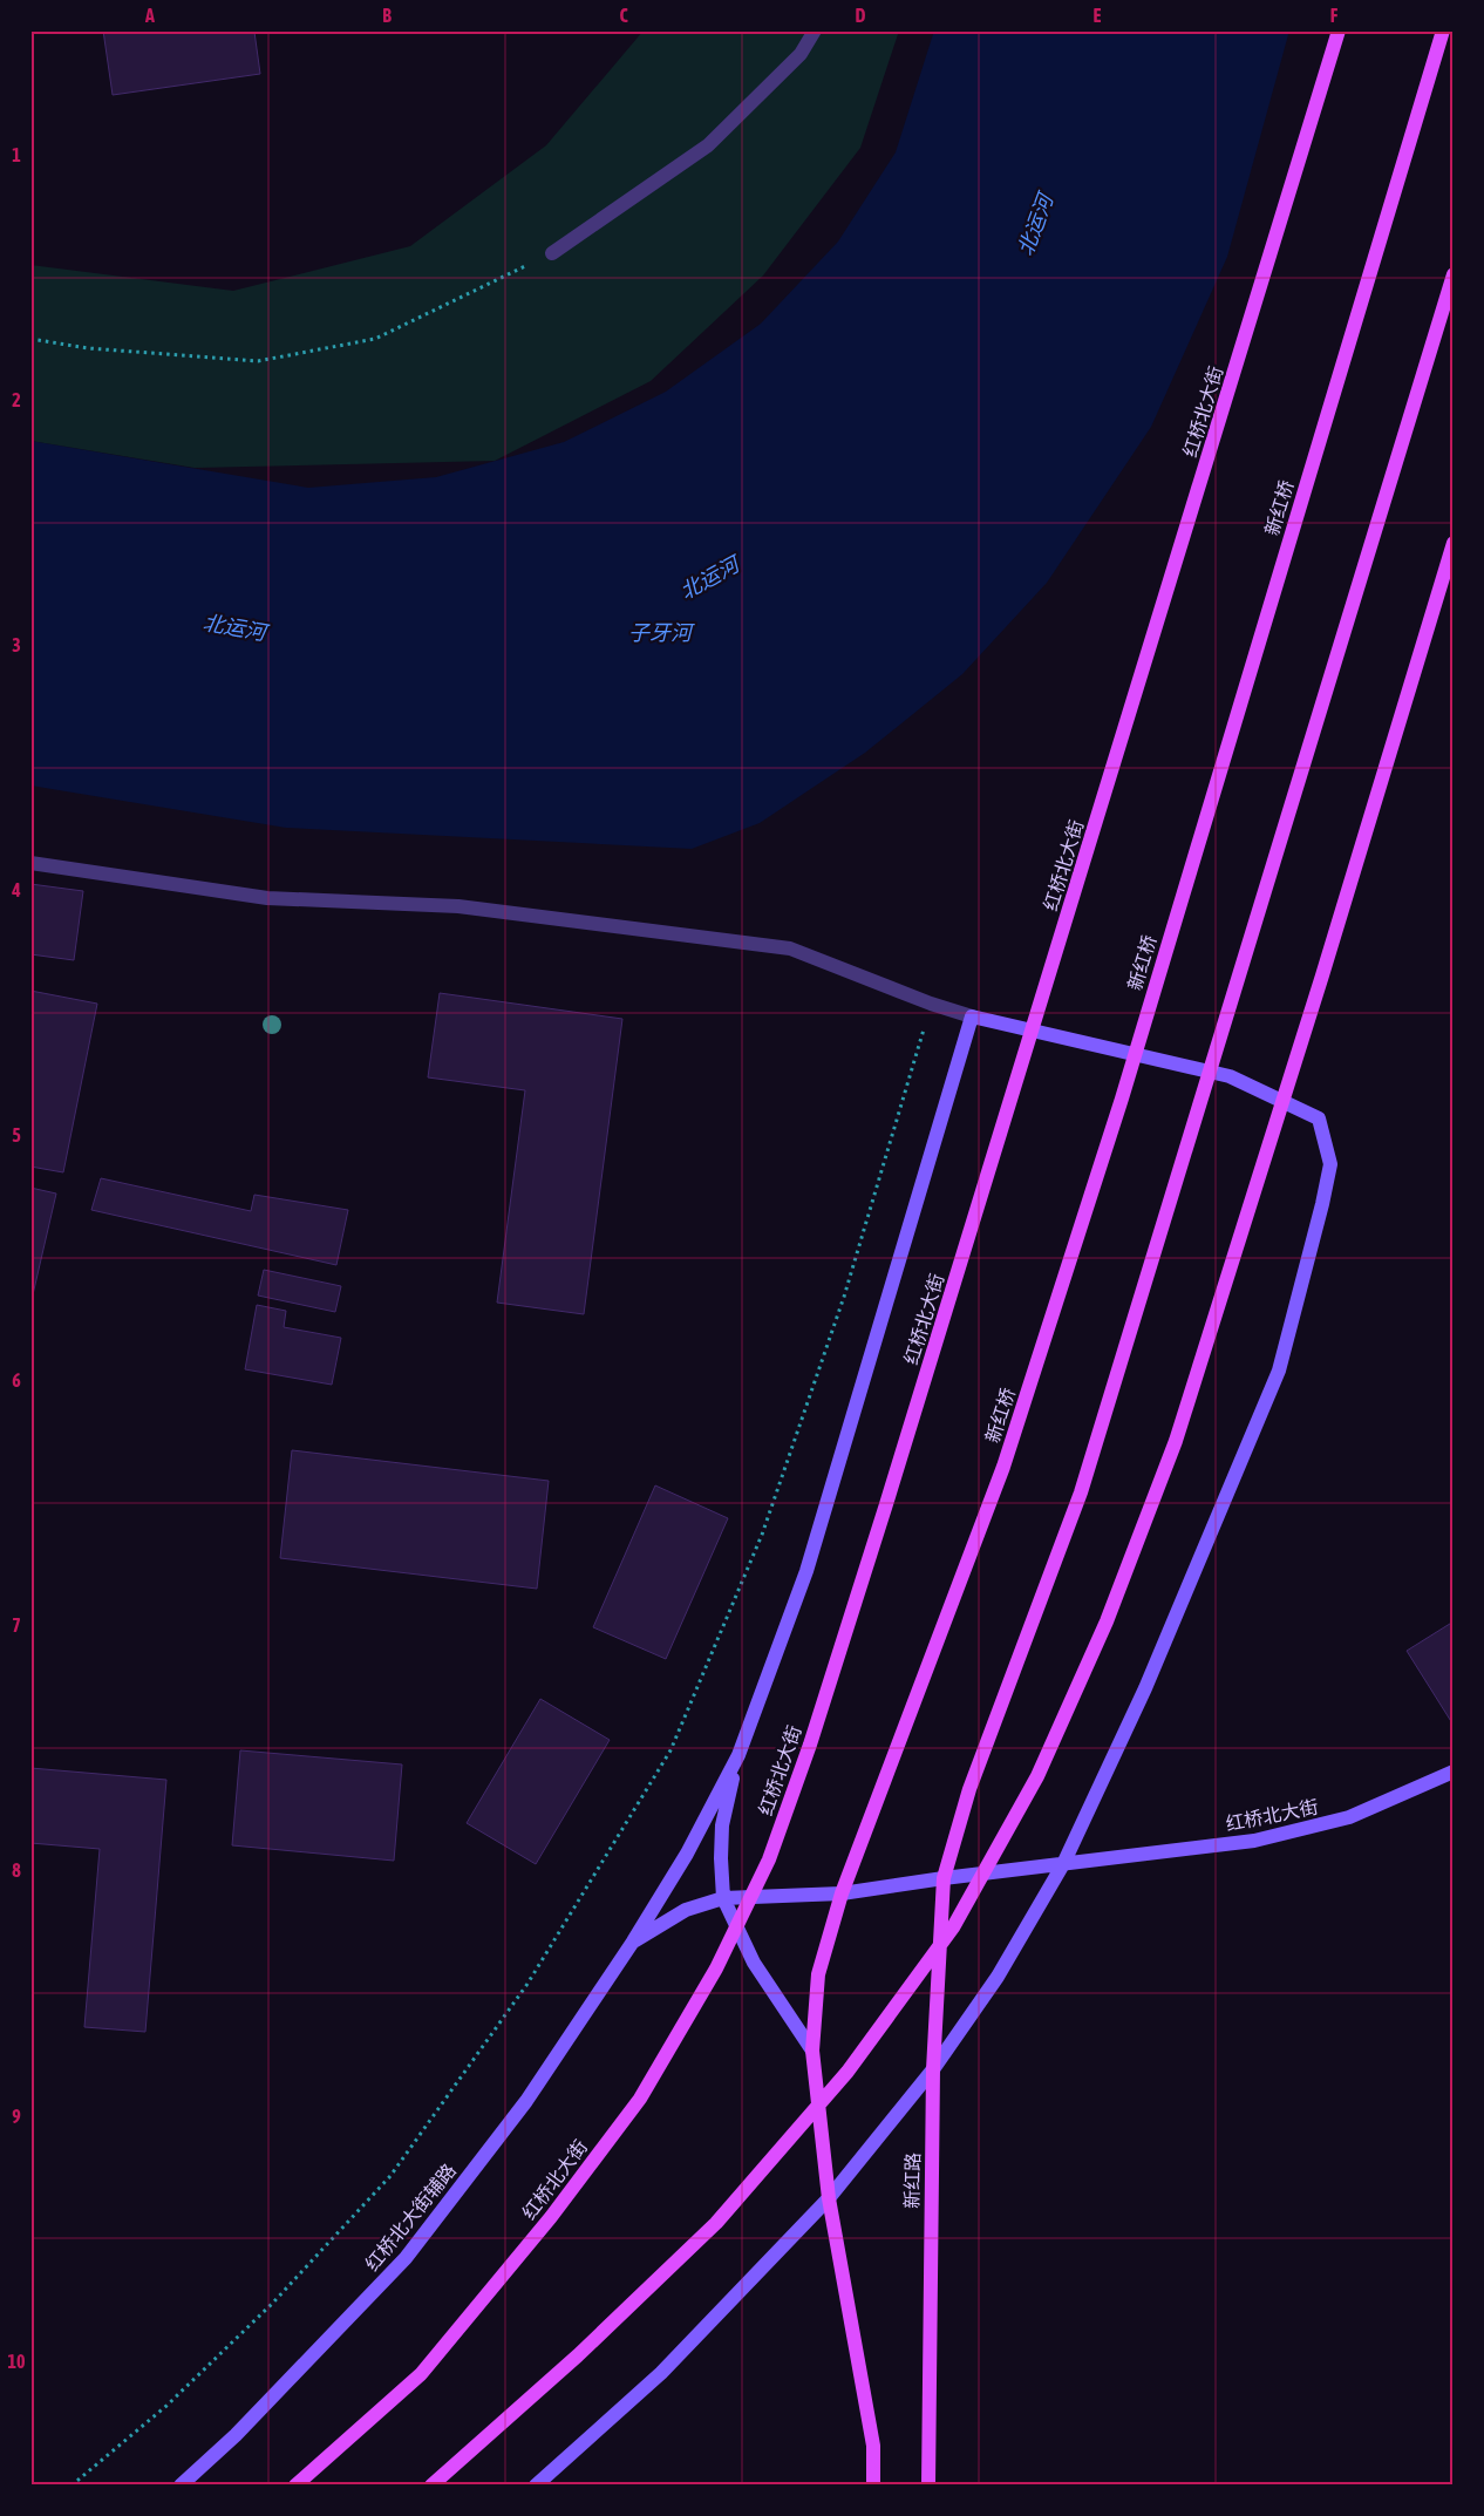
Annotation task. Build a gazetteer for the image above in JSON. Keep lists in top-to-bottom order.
{
  "streets": {
    "main road": [
      "红桥北大街",
      "新红桥",
      "新红路",
      "红桥北大街辅路"
    ]
  },
  "crossings": [
    ["红桥北大街", "新红桥"],
    ["红桥北大街", "新红路"],
    ["红桥北大街", "红桥北大街辅路"]
  ],
  "water": ["北运河", "子牙河"],
  "grid": {
    "columns": [
      "A",
      "B",
      "C",
      "D",
      "E",
      "F"
    ],
    "rows": [
      "1",
      "2",
      "3",
      "4",
      "5",
      "6",
      "7",
      "8",
      "9",
      "10"
    ]
  }
}
